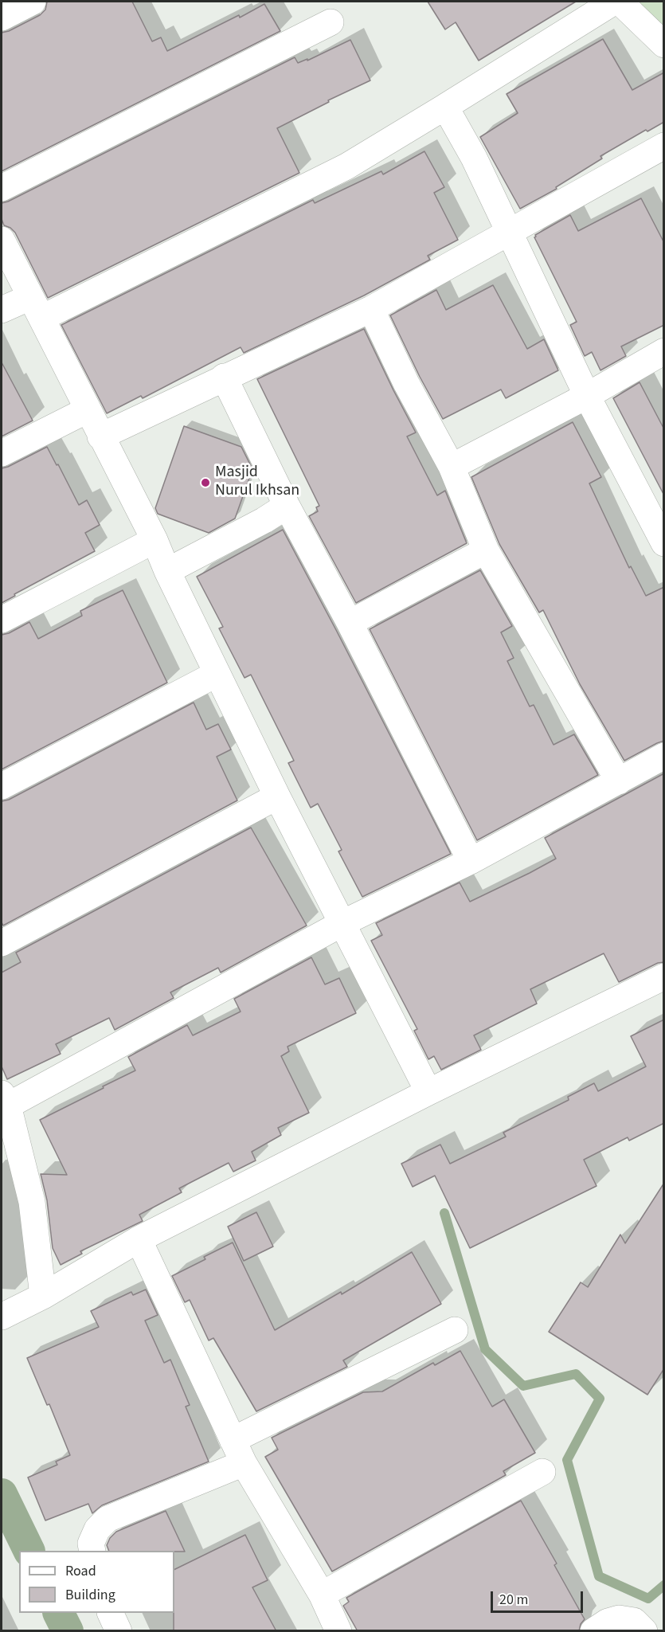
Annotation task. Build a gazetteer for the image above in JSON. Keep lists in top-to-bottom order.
{
  "places": ["Masjid Nurul Ikhsan"],
  "legend": ["Road", "Building"],
  "scale_bar": "20 m"
}
